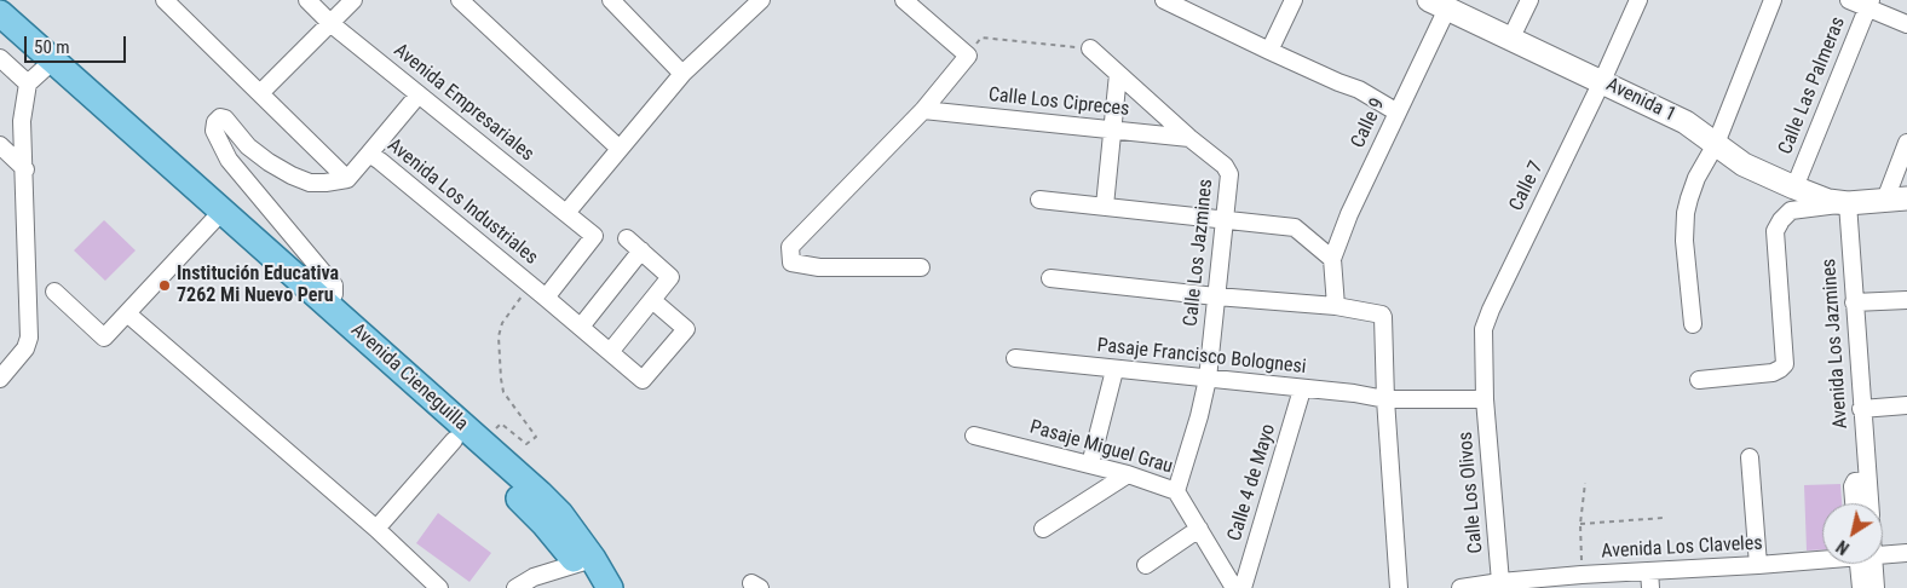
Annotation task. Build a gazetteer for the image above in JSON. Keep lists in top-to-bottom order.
{
  "streets": {
    "main road": ["Avenida Cieneguilla"],
    "street": [
      "Calle Las Palmeras",
      "Avenida 1",
      "Avenida Empresariales",
      "Calle Los Cipreces",
      "Calle 9",
      "Calle 7",
      "Avenida Los Industriales",
      "Calle Los Jazmines",
      "Avenida Los Jazmines",
      "Pasaje Francisco Bolognesi",
      "Pasaje Miguel Grau",
      "Calle 4 de Mayo",
      "Calle Los Olivos",
      "Avenida Los Claveles"
    ]
  },
  "crossings": [
    ["Calle Las Palmeras", "Avenida 1"],
    ["Avenida 1", "Calle 9"],
    ["Avenida 1", "Calle 7"],
    ["Avenida 1", "Avenida Los Jazmines"],
    ["Avenida Empresariales", "Avenida Los Industriales"],
    ["Calle Los Cipreces", "Calle Los Jazmines"],
    ["Calle 7", "Pasaje Francisco Bolognesi"],
    ["Calle 7", "Calle Los Olivos"],
    ["Calle Los Jazmines", "Pasaje Francisco Bolognesi"],
    ["Calle Los Jazmines", "Pasaje Miguel Grau"],
    ["Pasaje Francisco Bolognesi", "Calle 4 de Mayo"],
    ["Pasaje Francisco Bolognesi", "Calle Los Olivos"],
    ["Calle Los Olivos", "Avenida Los Claveles"]
  ],
  "places": ["Institución Educativa 7262 Mi Nuevo Peru"],
  "scale_bar": "50 m",
  "north": "bottom left"
}
